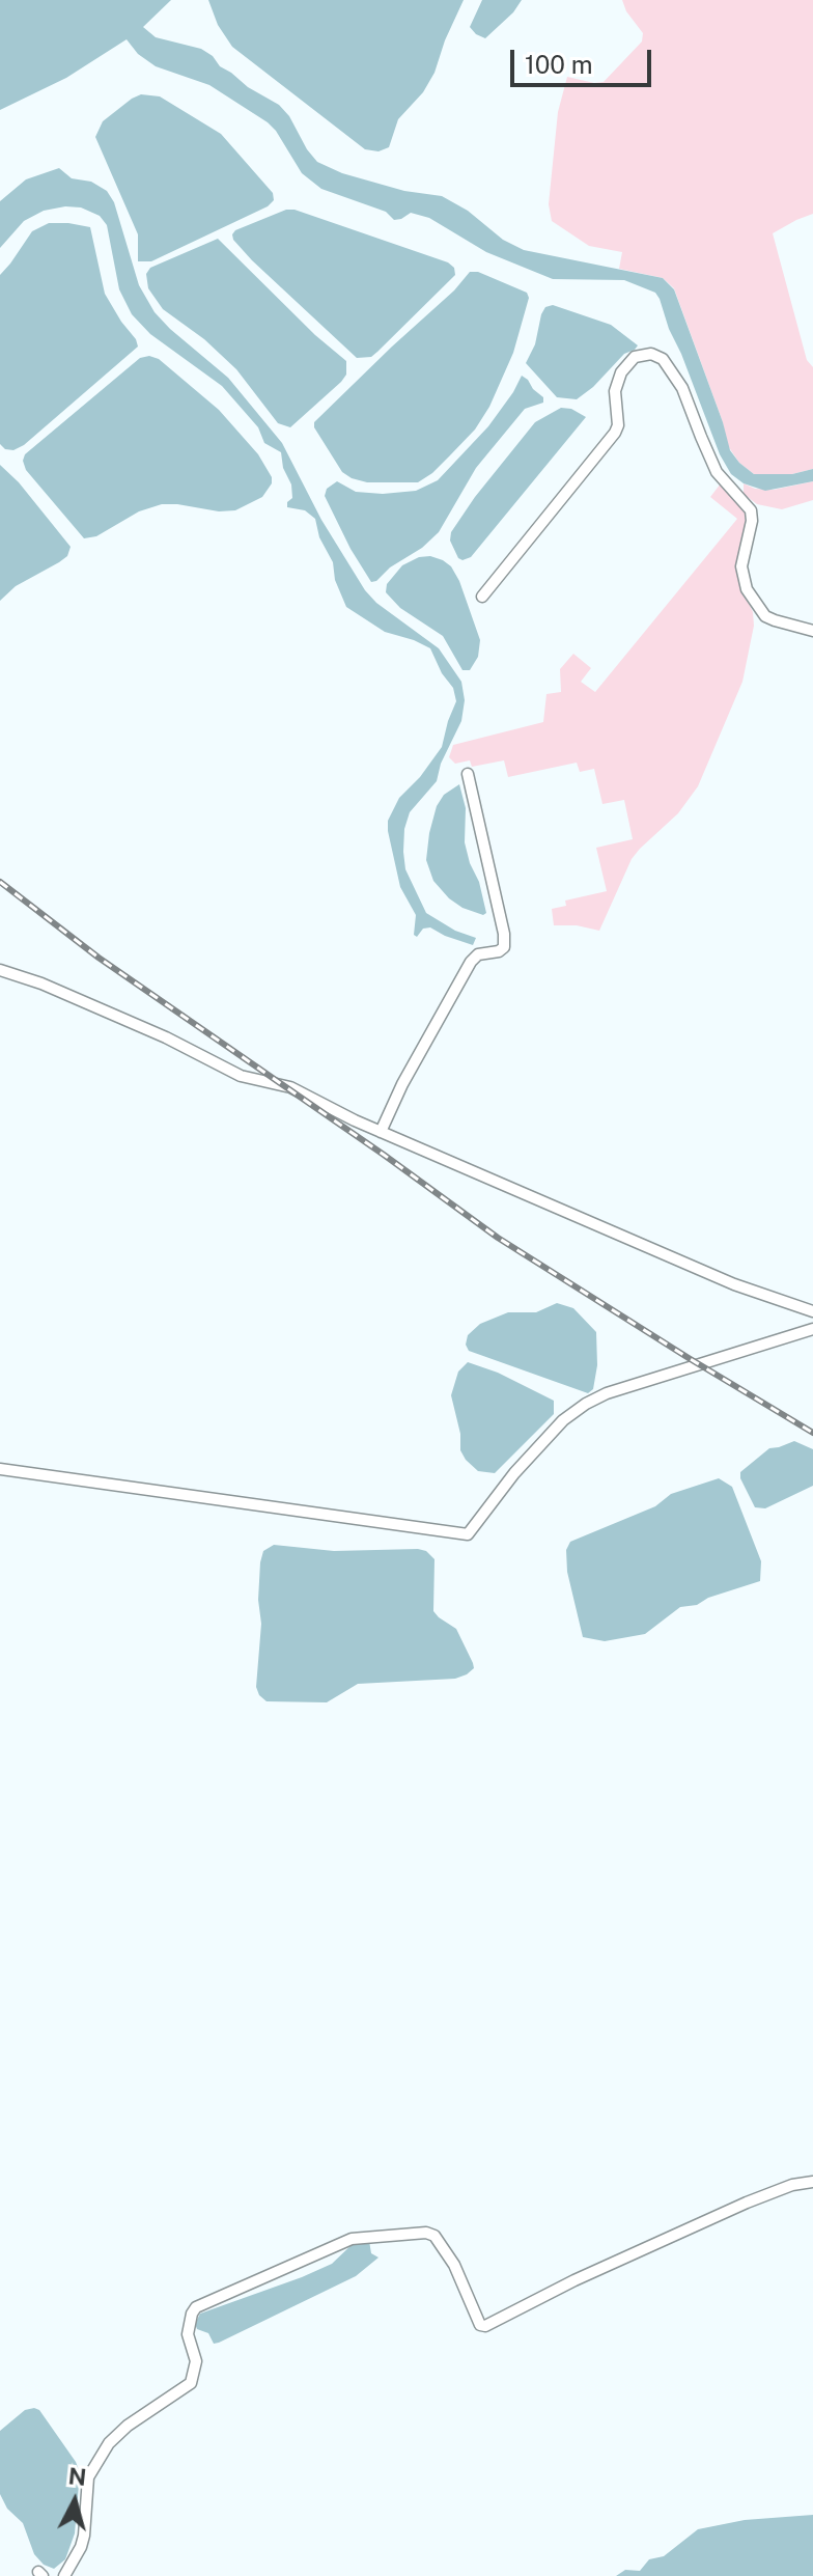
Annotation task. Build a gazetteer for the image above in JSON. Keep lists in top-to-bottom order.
{
  "scale_bar": "100 m",
  "north": "top"
}
